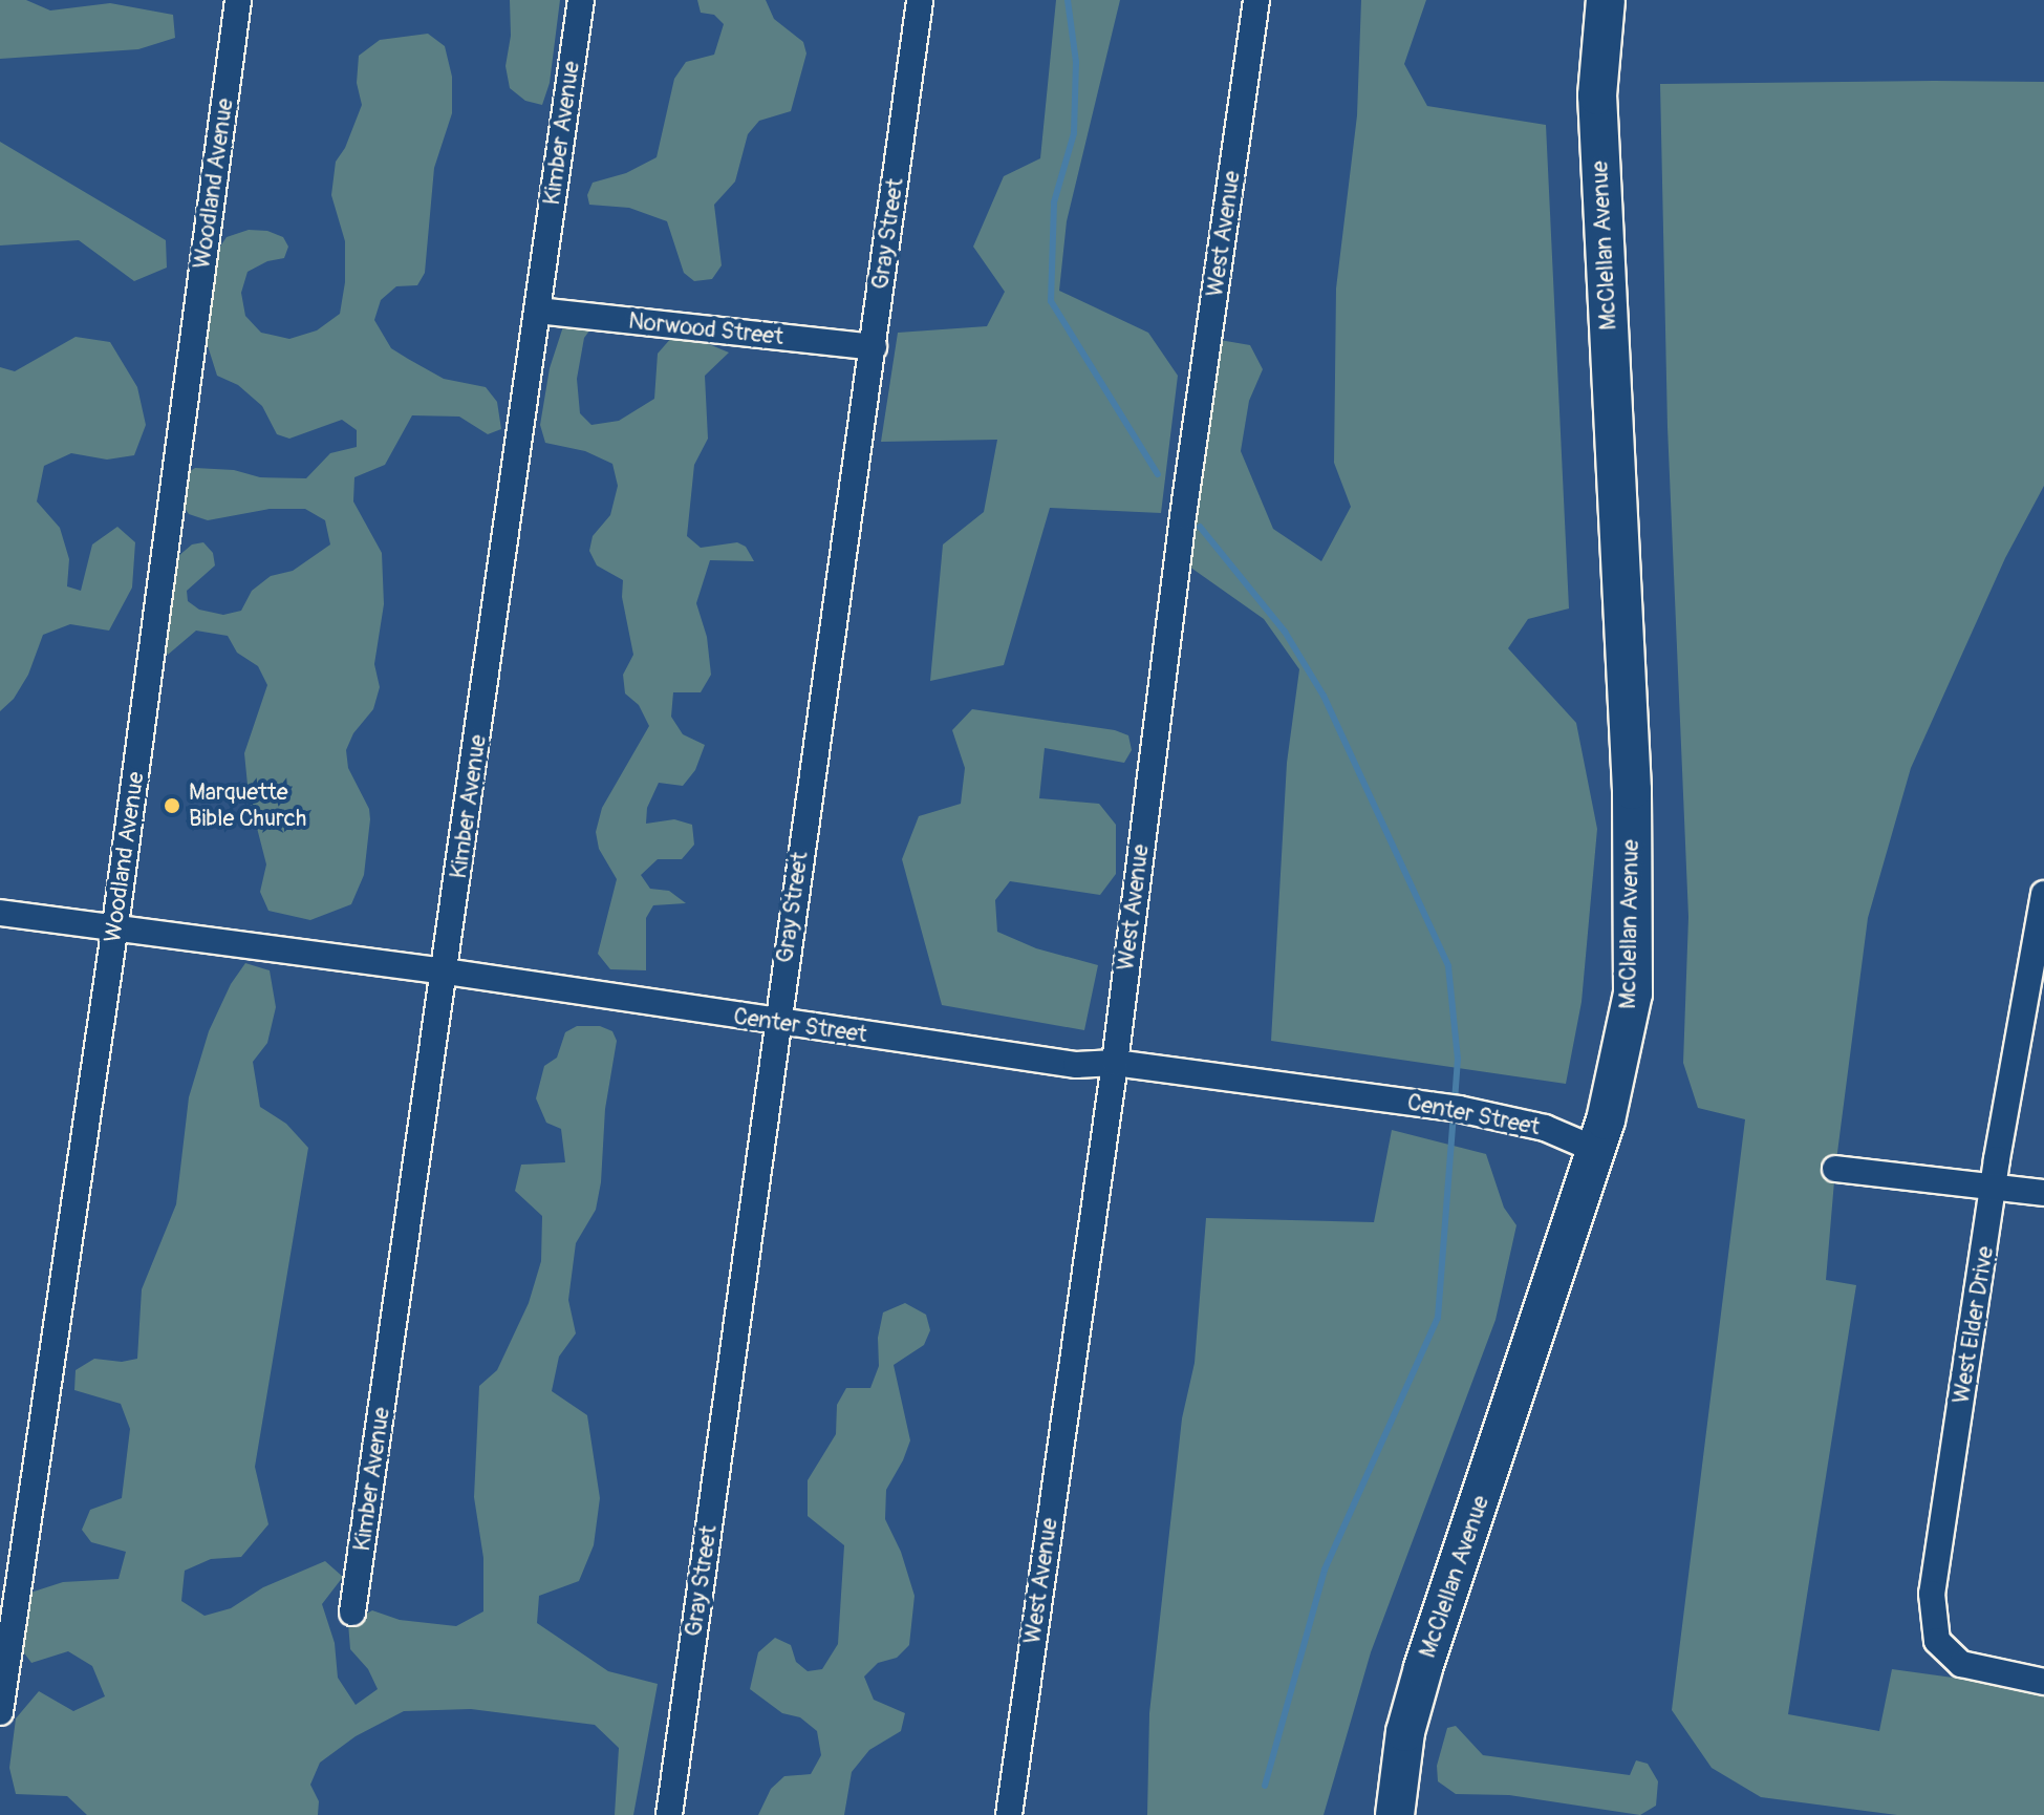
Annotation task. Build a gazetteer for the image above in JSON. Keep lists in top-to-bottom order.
{
  "streets": {
    "main road": ["McClellan Avenue"],
    "street": [
      "Kimber Avenue",
      "Woodland Avenue",
      "Gray Street",
      "West Avenue",
      "Norwood Street",
      "Center Street",
      "West Elder Drive"
    ]
  },
  "crossings": [
    ["Kimber Avenue", "Norwood Street"],
    ["Kimber Avenue", "Center Street"],
    ["Woodland Avenue", "Center Street"],
    ["Gray Street", "Norwood Street"],
    ["Gray Street", "Center Street"],
    ["West Avenue", "Center Street"],
    ["McClellan Avenue", "Center Street"]
  ],
  "places": ["Marquette Bible Church"]
}
